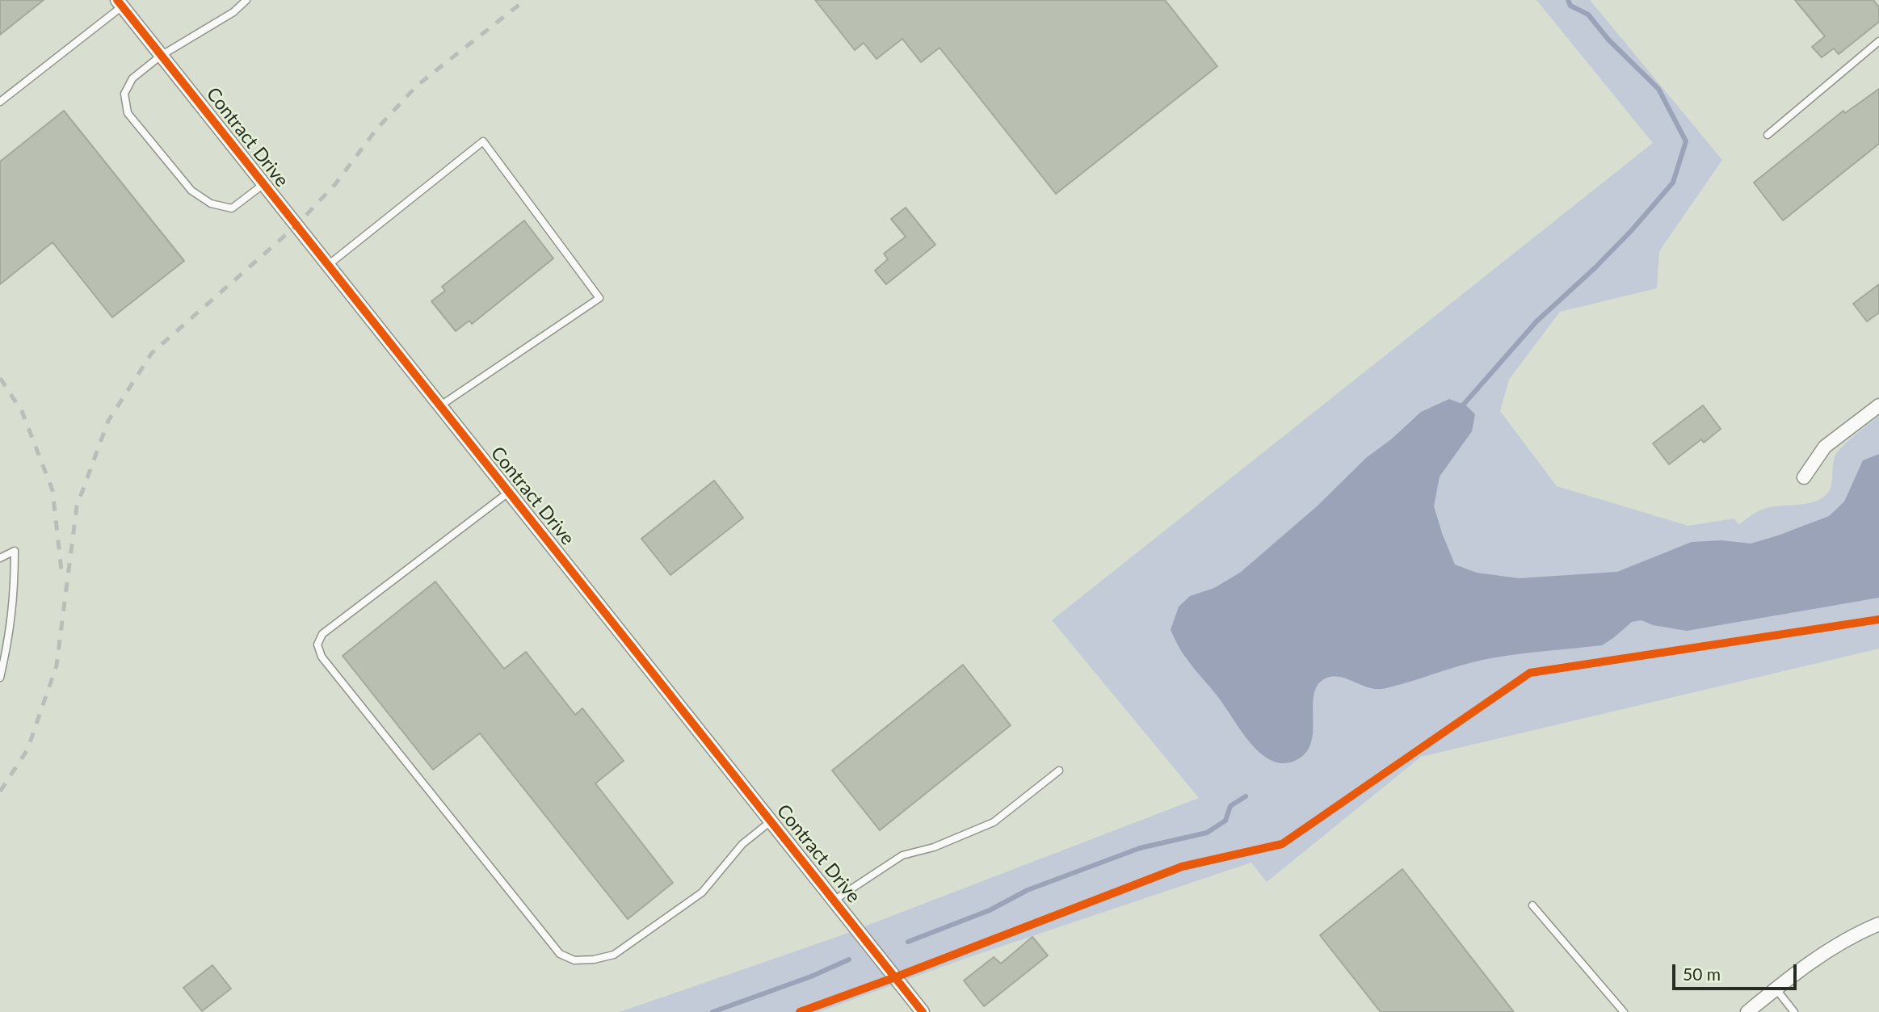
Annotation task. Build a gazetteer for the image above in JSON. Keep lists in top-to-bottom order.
{
  "streets": {
    "street": ["Contract Drive"]
  },
  "scale_bar": "50 m"
}
